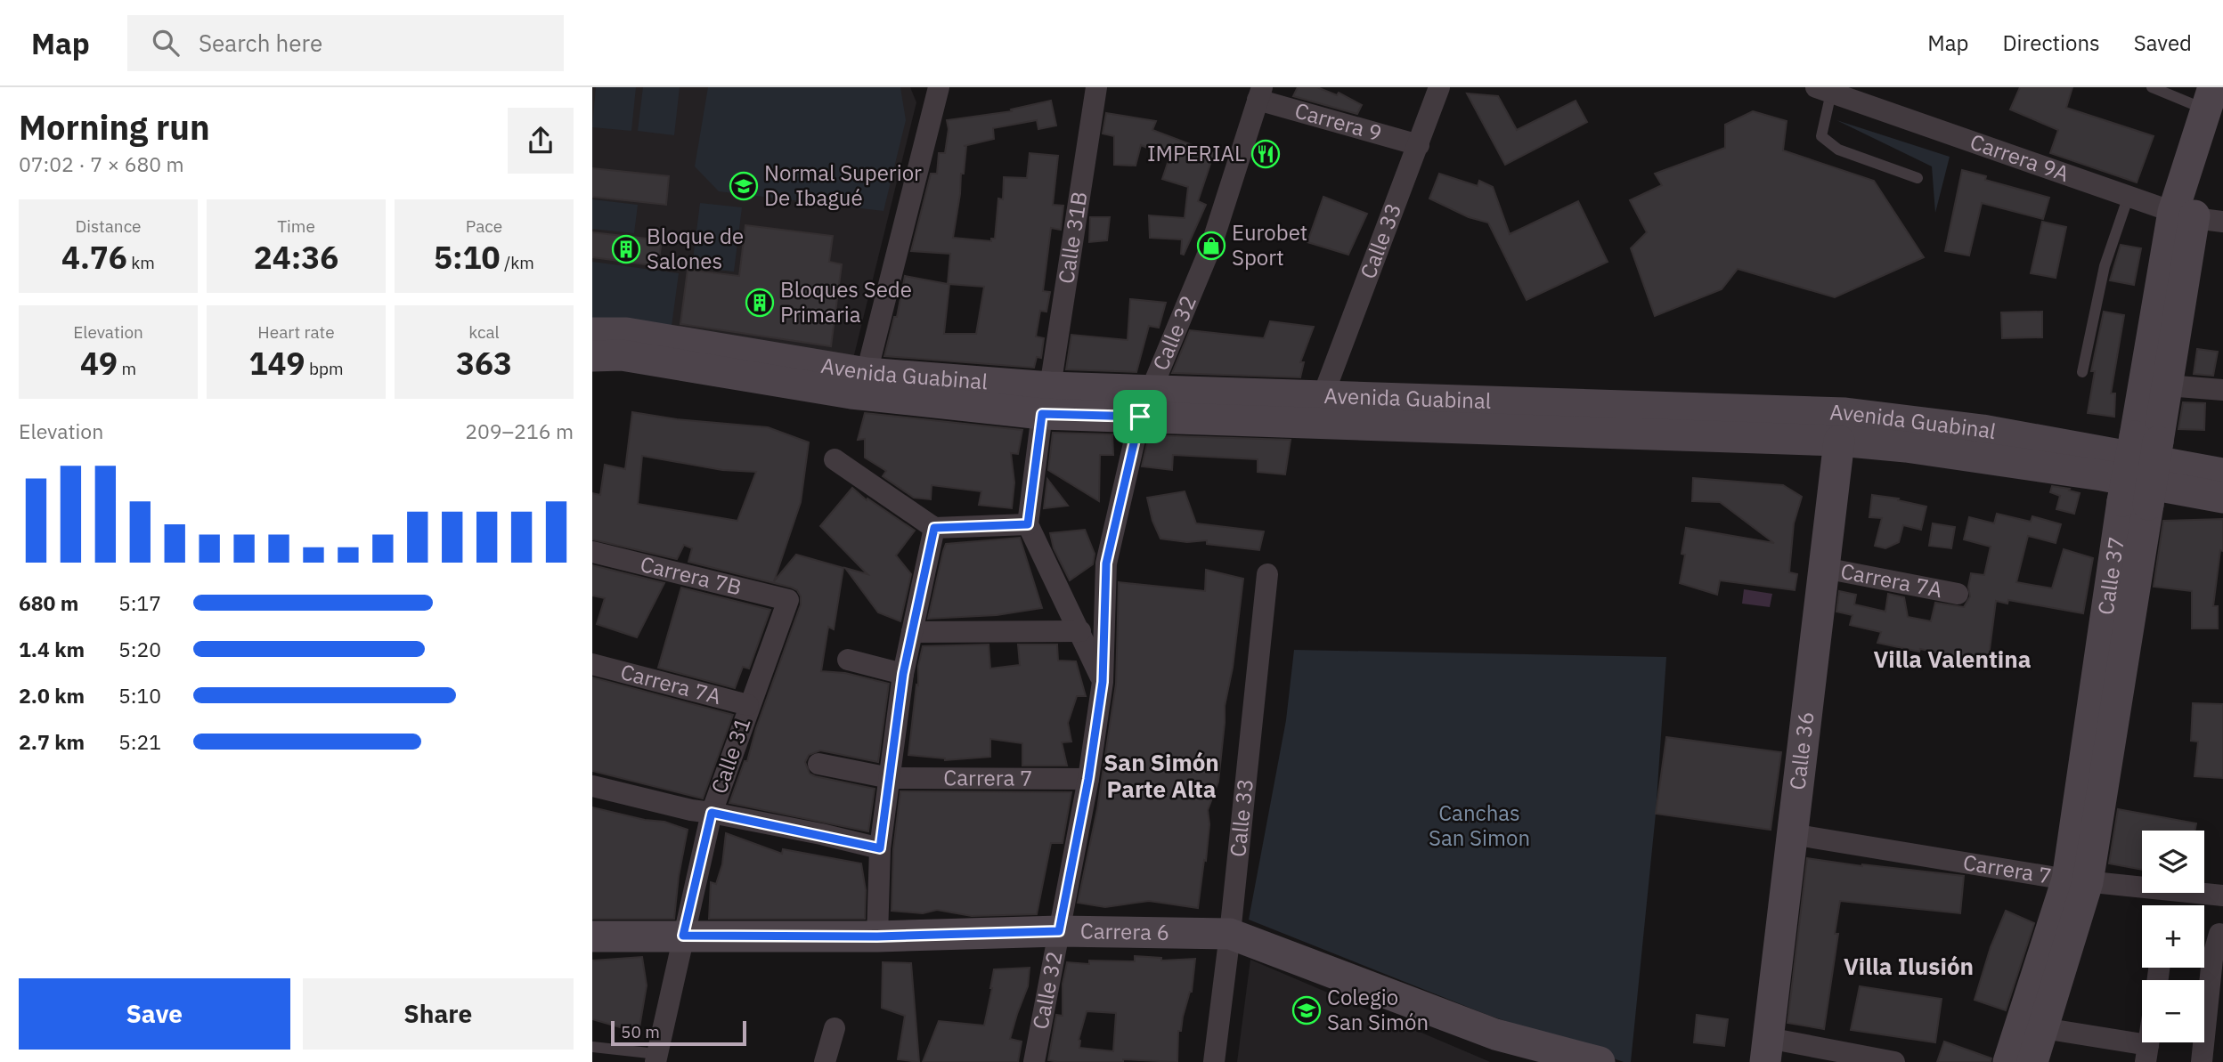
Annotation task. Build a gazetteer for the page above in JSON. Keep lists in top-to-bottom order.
{
  "streets": {
    "main road": [
      "Avenida Guabinal",
      "Calle 37",
      "Calle 36",
      "Carrera 6"
    ],
    "street": [
      "Carrera 9",
      "Carrera 9A",
      "Calle 31B",
      "Calle 33",
      "Calle 32",
      "Carrera 7B",
      "Carrera 7A",
      "Calle 31",
      "Carrera 7"
    ]
  },
  "crossings": [
    ["Carrera 9", "Calle 33"],
    ["Carrera 9", "Calle 32"],
    ["Carrera 9A", "Calle 37"],
    ["Calle 31B", "Avenida Guabinal"],
    ["Calle 33", "Avenida Guabinal"],
    ["Calle 33", "Carrera 6"],
    ["Calle 32", "Avenida Guabinal"],
    ["Calle 32", "Carrera 7"],
    ["Calle 32", "Carrera 6"],
    ["Avenida Guabinal", "Calle 36"],
    ["Calle 37", "Carrera 7"],
    ["Carrera 7B", "Calle 31"],
    ["Carrera 7A", "Calle 36"],
    ["Carrera 7A", "Calle 31"],
    ["Calle 36", "Carrera 7"],
    ["Calle 31", "Carrera 6"]
  ],
  "districts": ["Villa Valentina", "San Simón Parte Alta", "Villa Ilusión"],
  "parks": ["Canchas San Simon"],
  "places": {
    "restaurant": ["IMPERIAL"],
    "school or university": ["Normal Superior De Ibagué", "Colegio San Simón"],
    "shop": ["Eurobet Sport"],
    "building": ["Bloque de Salones", "Bloques Sede Primaria"]
  },
  "scale_bar": "50 m",
  "page": {
    "header": "Map",
    "search": "Search here",
    "nav": ["Map", "Directions", "Saved"],
    "heading": ["Morning run", "07:02 · 7 × 680 m"],
    "stats": [
      ["Distance", "4.76 km"],
      ["Time", "24:36"],
      ["Pace", "5:10 /km"],
      ["Elevation", "49 m"],
      ["Heart rate", "149 bpm"],
      ["kcal", "363"]
    ],
    "chart": ["Elevation", "209–216 m"],
    "list": [
      {
        "name": "680 m",
        "note": "5:17"
      },
      {
        "name": "1.4 km",
        "note": "5:20"
      },
      {
        "name": "2.0 km",
        "note": "5:10"
      },
      {
        "name": "2.7 km",
        "note": "5:21"
      }
    ],
    "map_buttons": ["+", "−"],
    "buttons": ["Save", "Share"],
    "scale": "50 m"
  }
}
